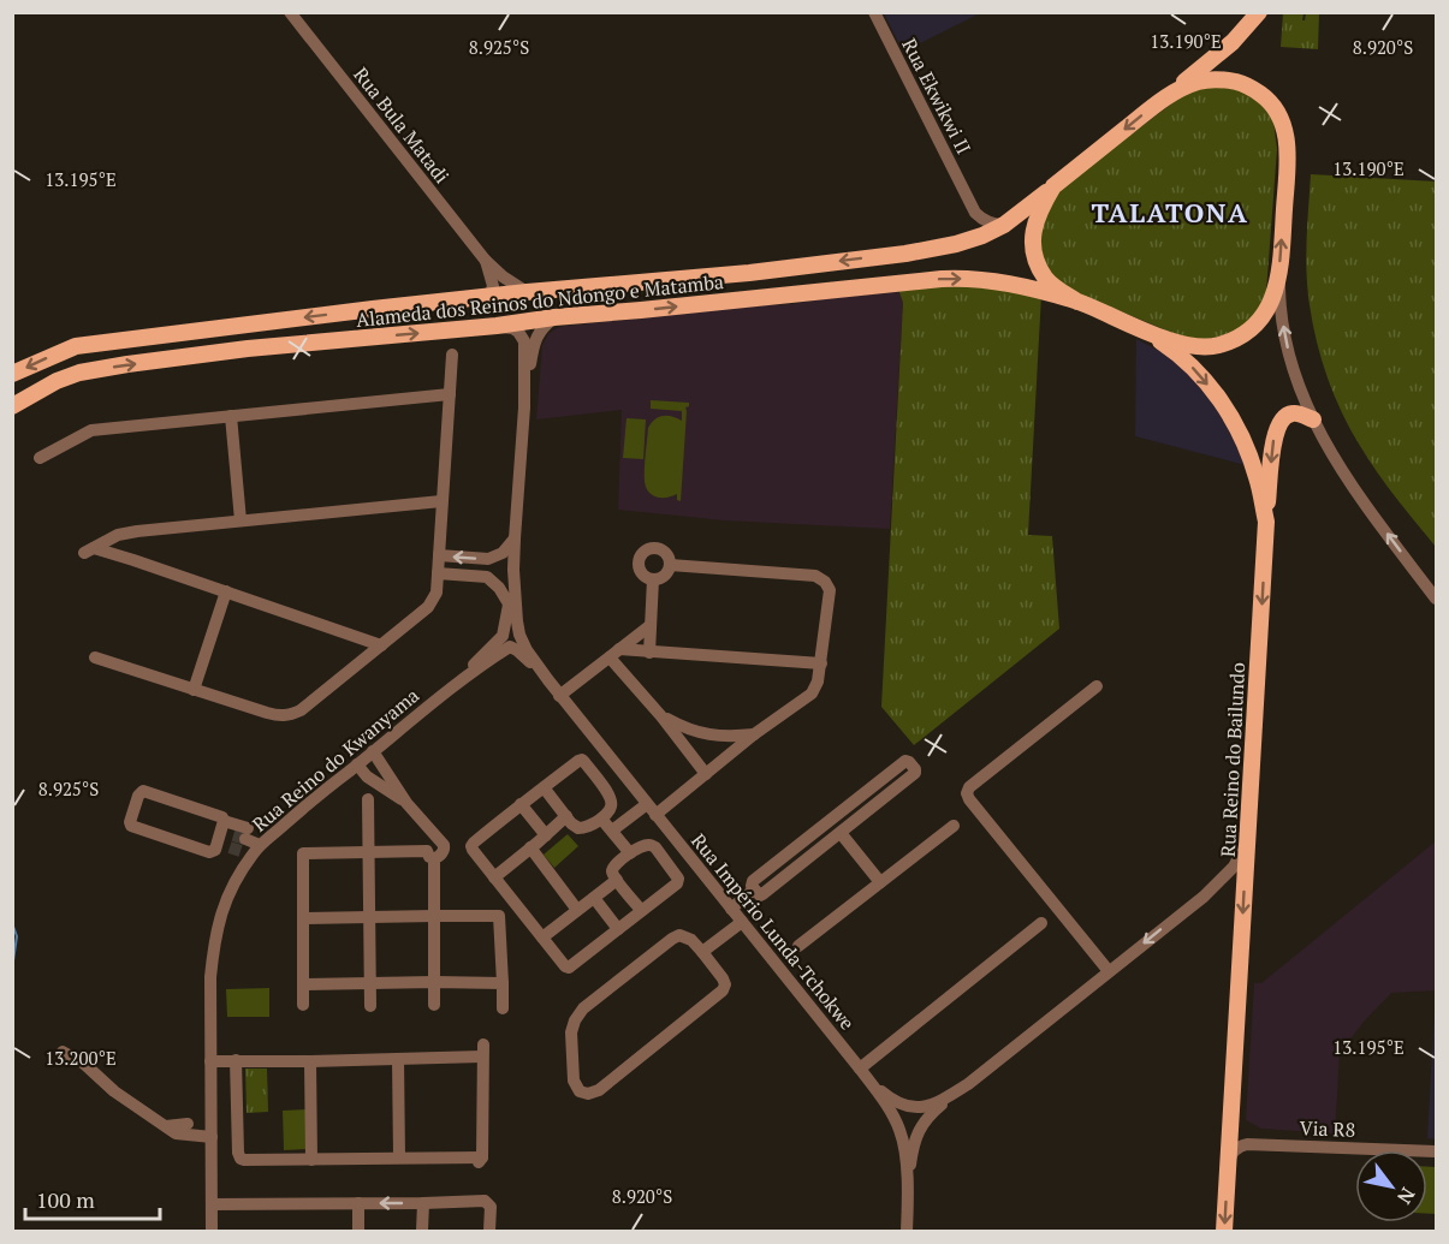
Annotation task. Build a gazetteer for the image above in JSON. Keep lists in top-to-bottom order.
{
  "streets": {
    "main road": ["Alameda dos Reinos do Ndongo e Matamba", "Rua Reino do Bailundo"],
    "street": [
      "Rua Ekwikwi II",
      "Rua Bula Matadi",
      "Rua Reino do Kwanyama",
      "Rua Império Lunda-Tchokwe",
      "Via R8"
    ]
  },
  "crossings": [
    ["Rua Ekwikwi II", "Alameda dos Reinos do Ndongo e Matamba"],
    ["Rua Bula Matadi", "Alameda dos Reinos do Ndongo e Matamba"],
    ["Alameda dos Reinos do Ndongo e Matamba", "Rua Império Lunda-Tchokwe"],
    ["Rua Reino do Kwanyama", "Rua Império Lunda-Tchokwe"],
    ["Rua Reino do Bailundo", "Via R8"]
  ],
  "one_way": ["Rua Reino do Bailundo"],
  "districts": ["TALATONA"],
  "scale_bar": "100 m",
  "north": "bottom right",
  "coordinates": [
    "13.190°E",
    "8.925°S",
    "8.920°S",
    "13.195°E",
    "13.200°E"
  ]
}
